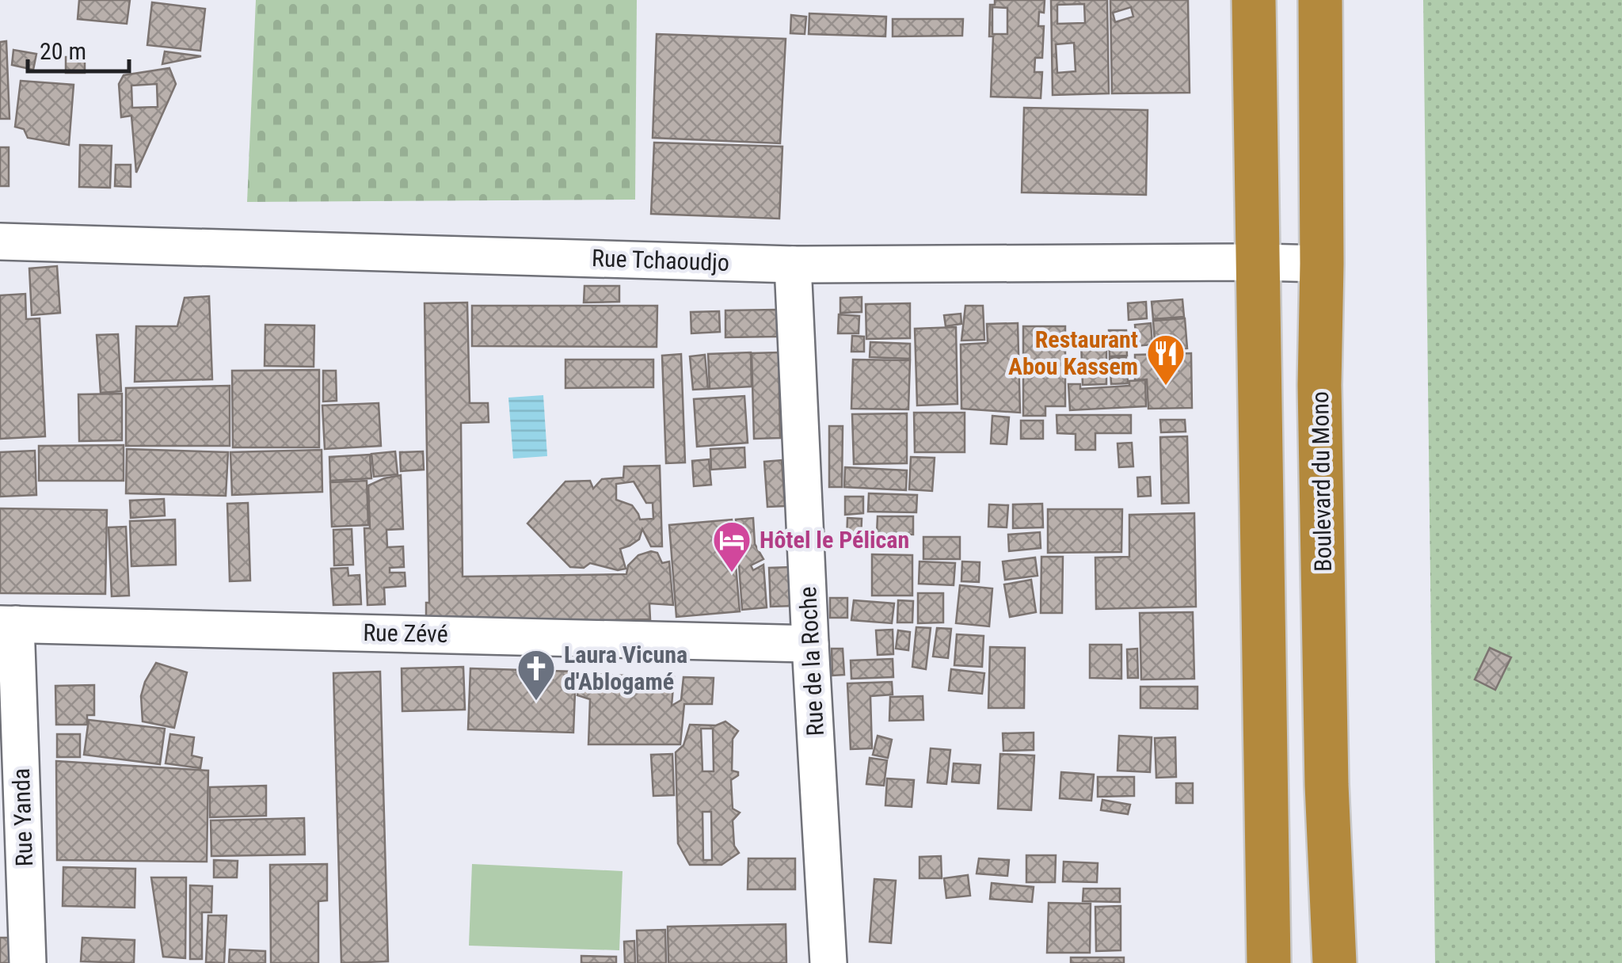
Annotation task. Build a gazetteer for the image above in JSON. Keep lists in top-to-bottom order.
{
  "streets": {
    "highway": ["Boulevard du Mono"],
    "street": [
      "Rue Tchaoudjo",
      "Rue Zévé",
      "Rue de la Roche",
      "Rue Yanda"
    ]
  },
  "crossings": [
    ["Rue Tchaoudjo", "Boulevard du Mono"],
    ["Rue Tchaoudjo", "Rue de la Roche"],
    ["Rue Zévé", "Rue de la Roche"],
    ["Rue Zévé", "Rue Yanda"]
  ],
  "places": {
    "restaurant": ["Restaurant Abou Kassem"],
    "hotel": ["Hôtel le Pélican"],
    "church": ["Laura Vicuna d'Ablogamé"]
  },
  "scale_bar": "20 m"
}
